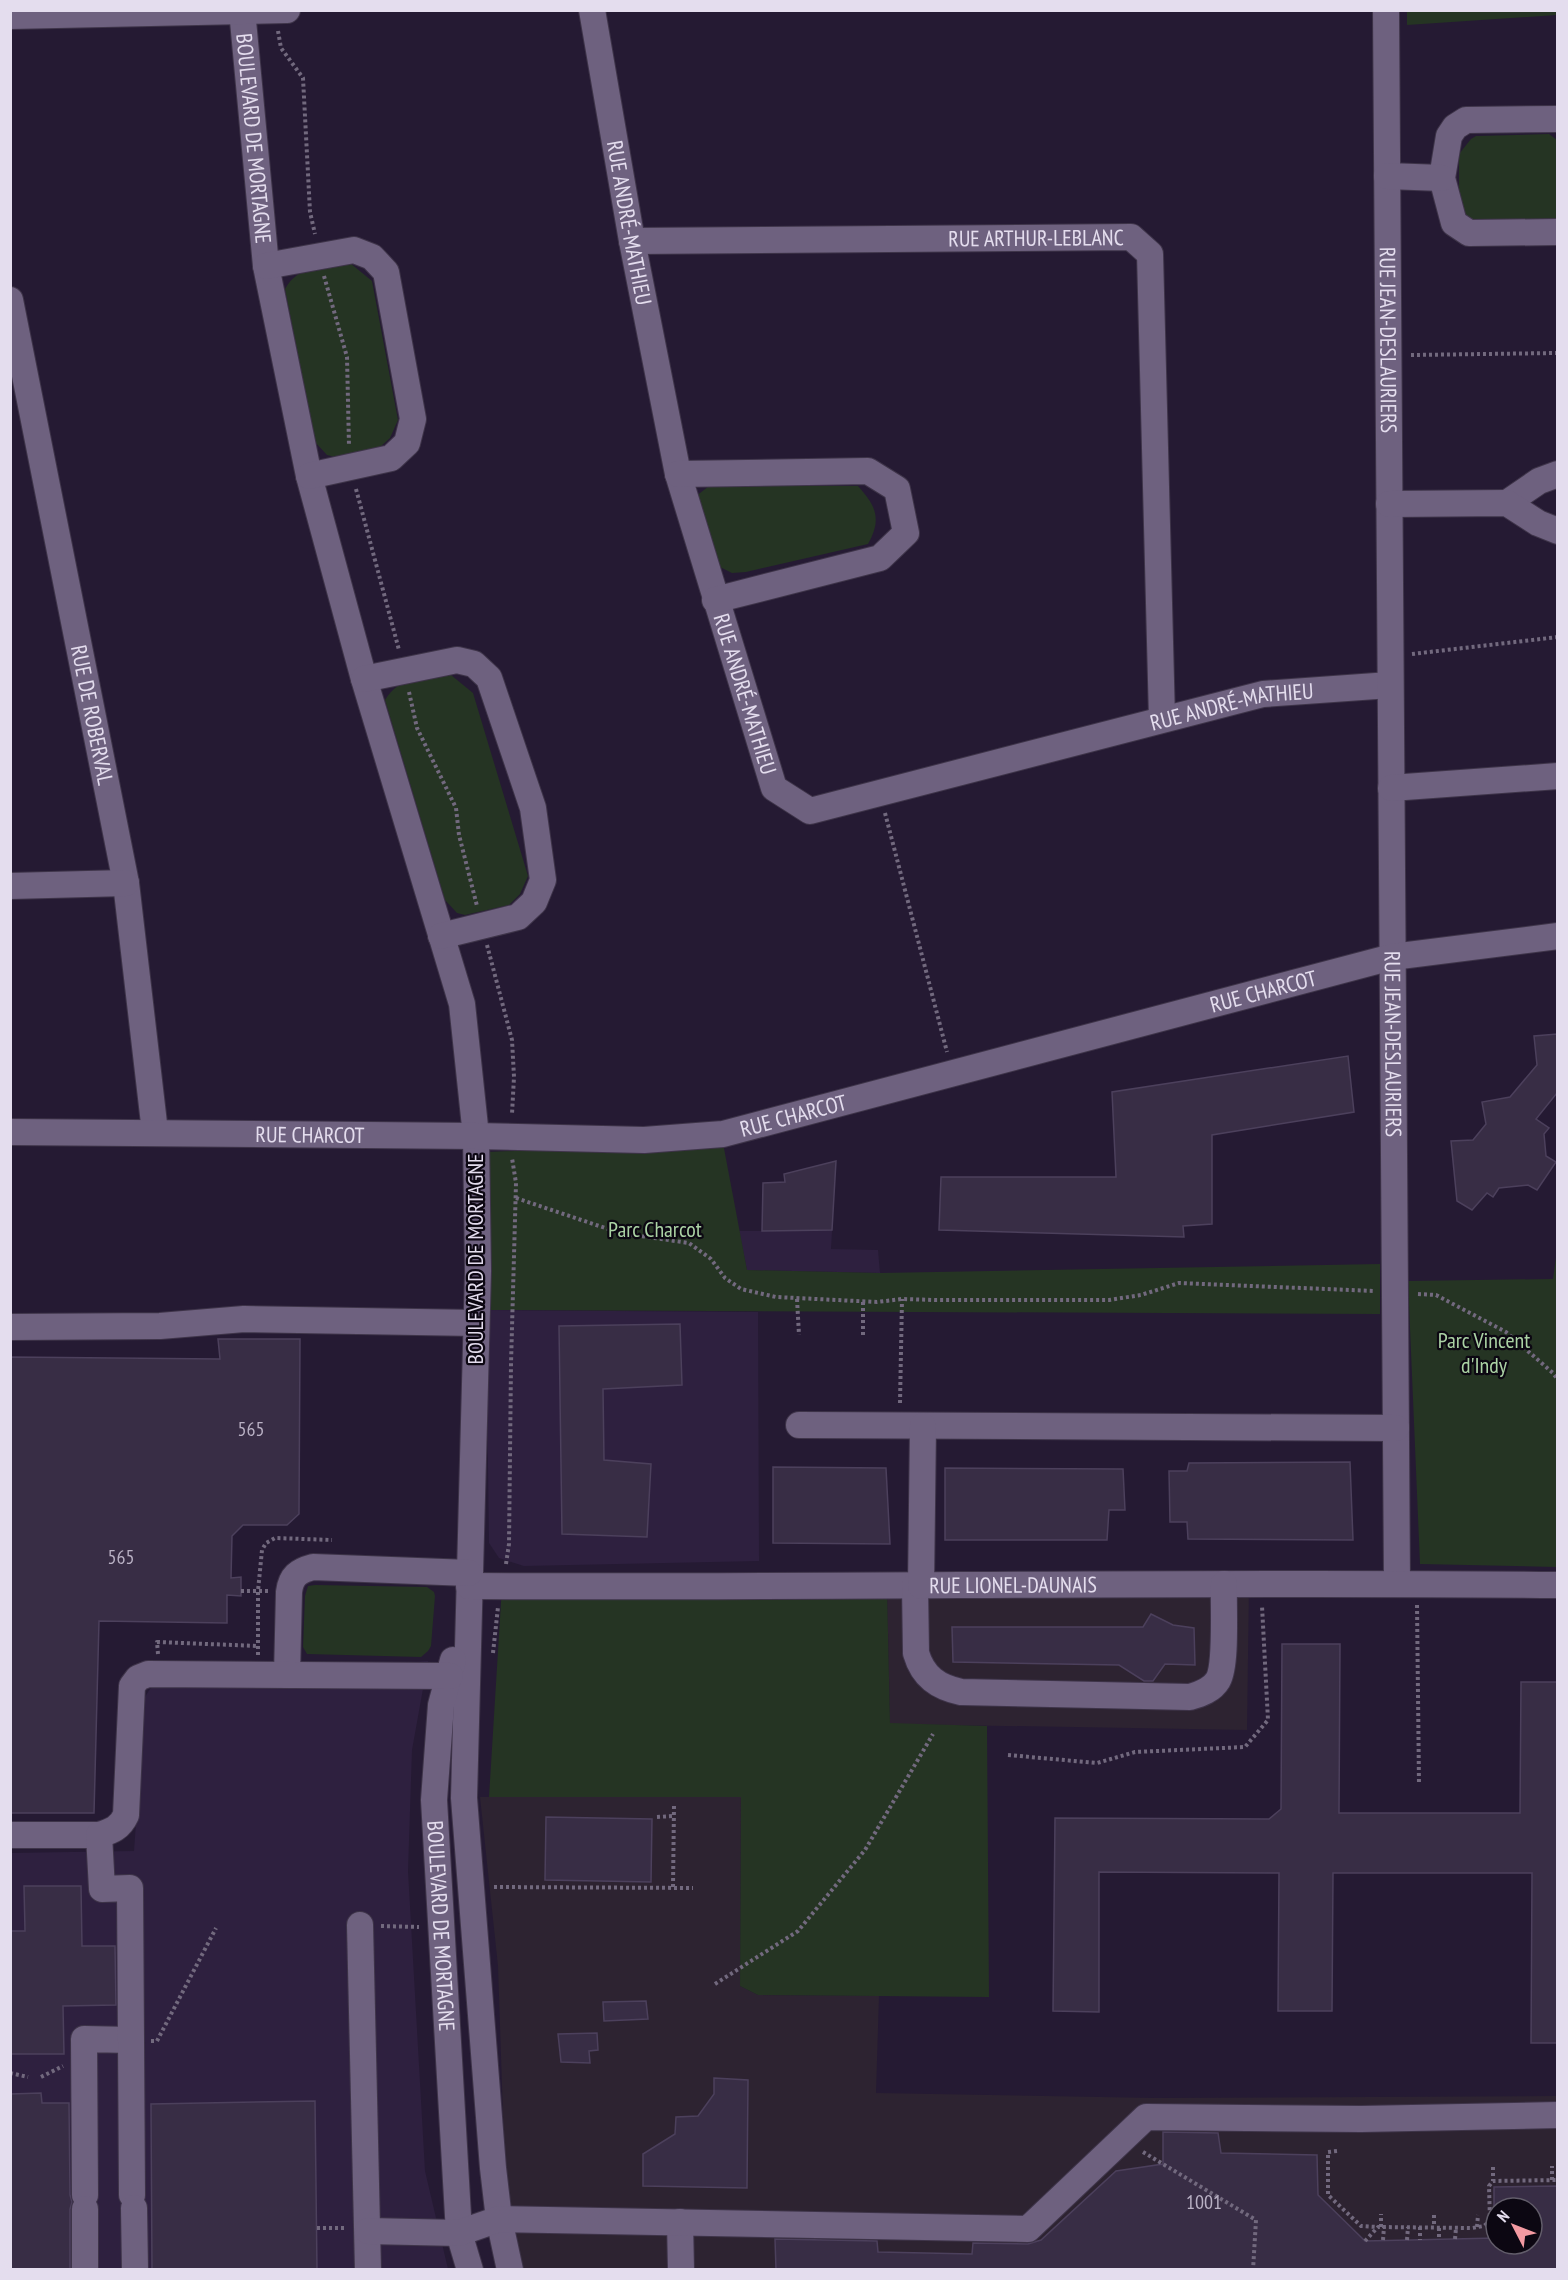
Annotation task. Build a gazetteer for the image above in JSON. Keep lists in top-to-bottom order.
{
  "streets": {
    "street": [
      "BOULEVARD DE MORTAGNE",
      "RUE ANDRÉ-MATHIEU",
      "RUE ARTHUR-LEBLANC",
      "RUE JEAN-DESLAURIERS",
      "RUE DE ROBERVAL",
      "RUE CHARCOT",
      "RUE LIONEL-DAUNAIS"
    ]
  },
  "crossings": [
    ["BOULEVARD DE MORTAGNE", "RUE CHARCOT"],
    ["BOULEVARD DE MORTAGNE", "RUE LIONEL-DAUNAIS"],
    ["RUE ANDRÉ-MATHIEU", "RUE ARTHUR-LEBLANC"],
    ["RUE ANDRÉ-MATHIEU", "RUE JEAN-DESLAURIERS"],
    ["RUE JEAN-DESLAURIERS", "RUE CHARCOT"],
    ["RUE JEAN-DESLAURIERS", "RUE LIONEL-DAUNAIS"],
    ["RUE DE ROBERVAL", "RUE CHARCOT"]
  ],
  "parks": ["Parc Charcot", "Parc Vincent d'Indy"],
  "house_numbers": ["565", "565", "1001"],
  "north": "top left"
}
